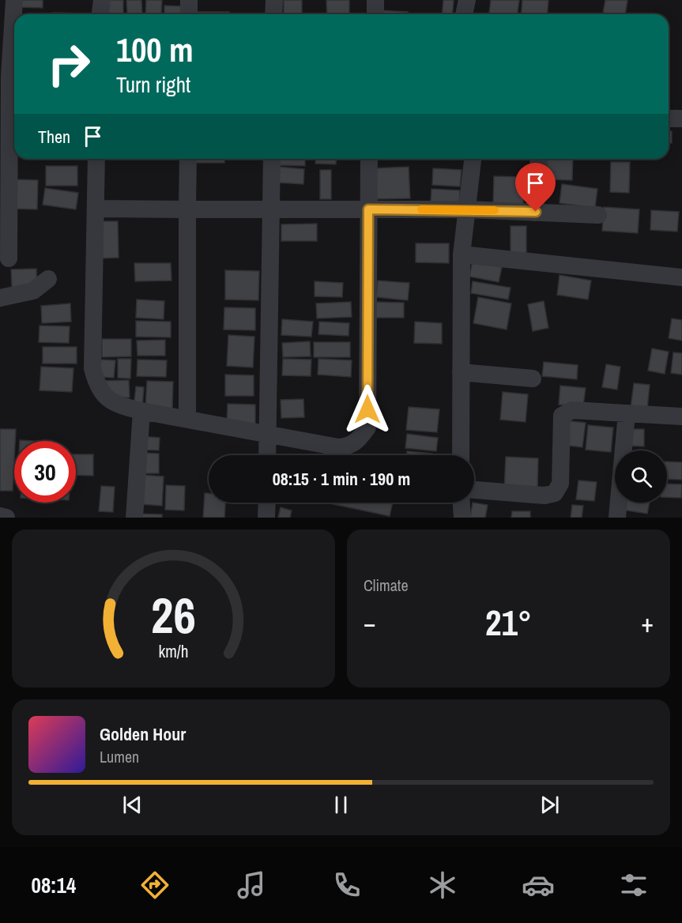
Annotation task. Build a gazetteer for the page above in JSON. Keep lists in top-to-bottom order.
{
  "page": {
    "turn": ["100 m", "Turn right"],
    "then": "Then",
    "limit": "30",
    "trip": "08:15 · 1 min · 190 m",
    "tile": "Climate",
    "heat": ["−", "21°", "+"],
    "song": ["Golden Hour", "Lumen"],
    "tabs": "08:14",
    "gauge": ["26", "km/h"]
  }
}
